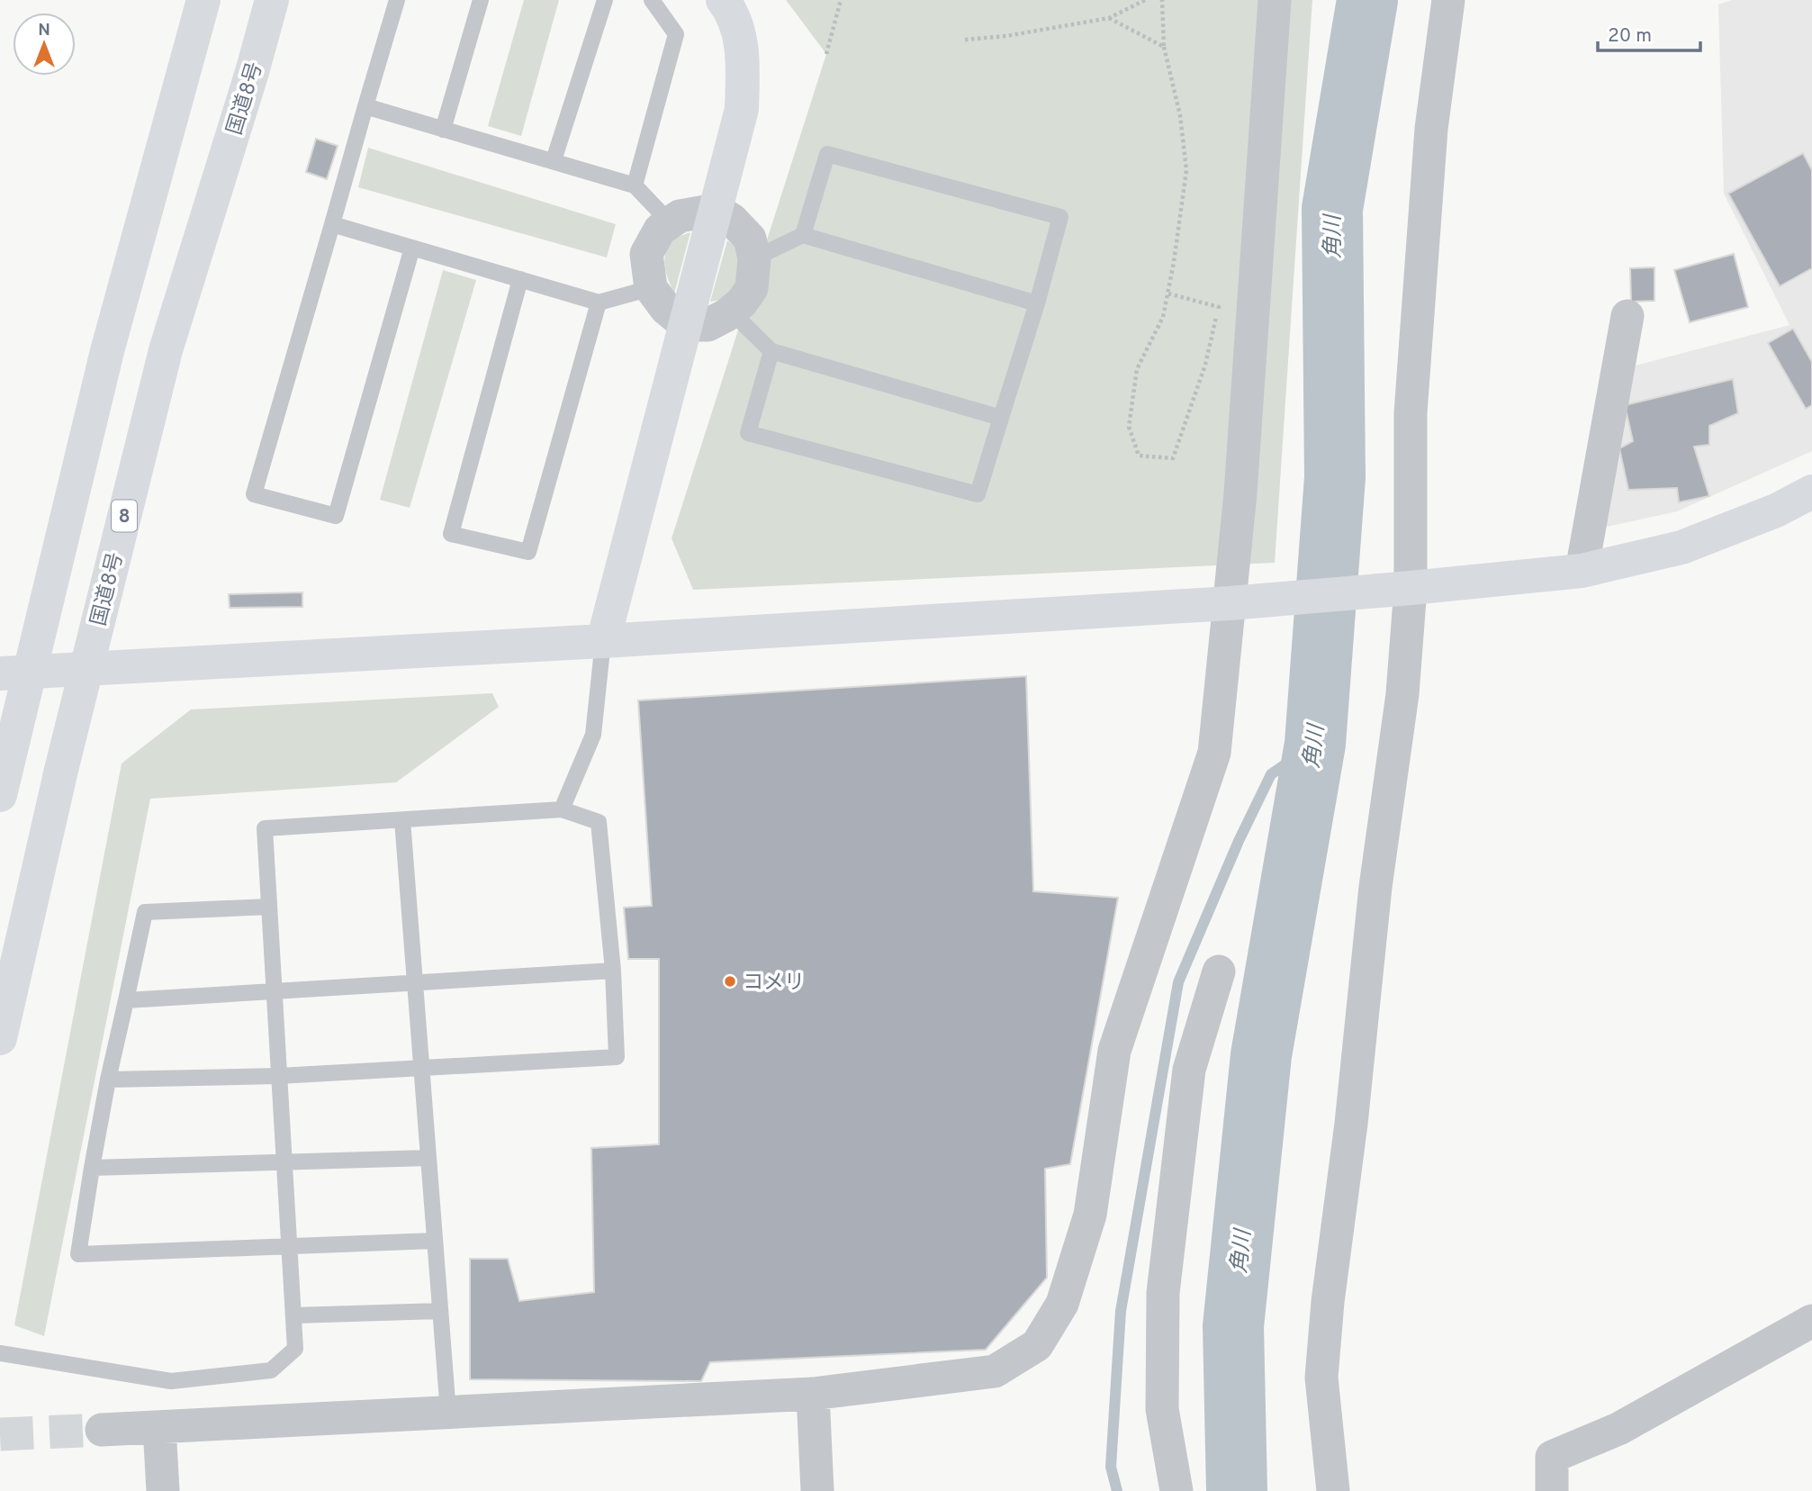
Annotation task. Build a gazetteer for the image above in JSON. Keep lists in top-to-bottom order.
{
  "streets": {
    "main road": ["国道8号", "8"]
  },
  "water": ["角川"],
  "places": ["コメリ"],
  "scale_bar": "20 m",
  "north": "top"
}
